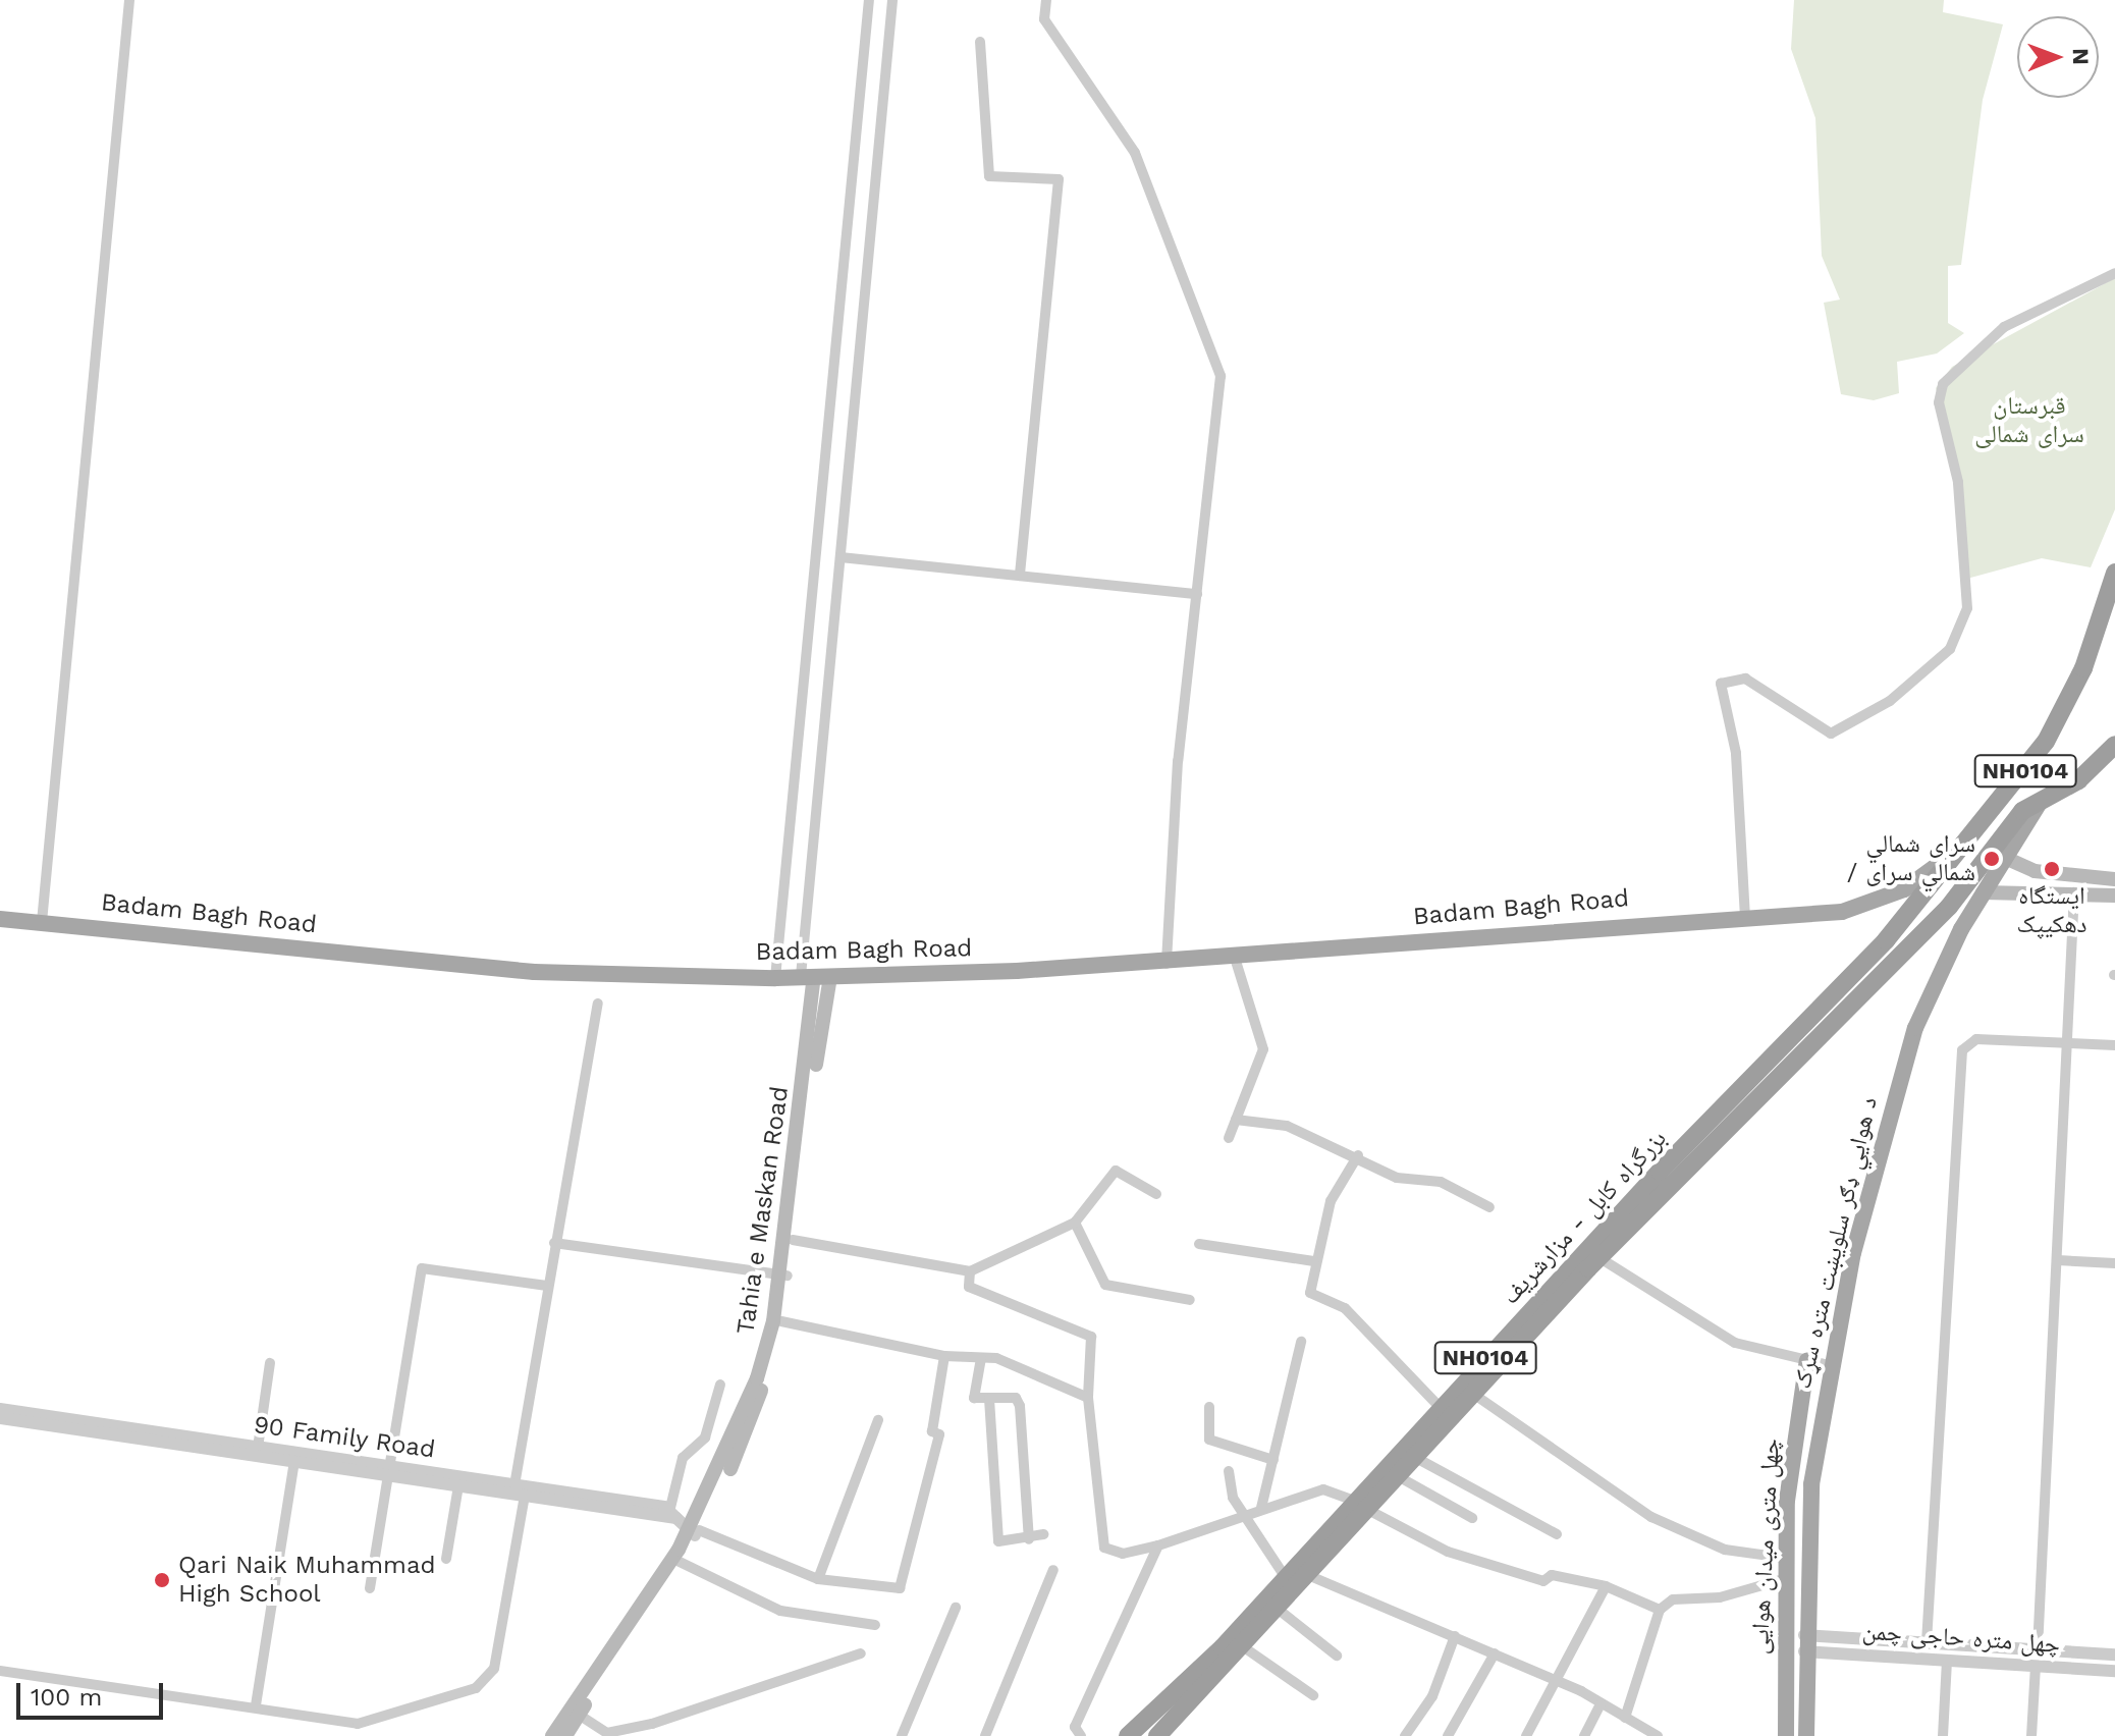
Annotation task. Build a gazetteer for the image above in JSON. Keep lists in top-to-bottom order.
{
  "streets": {
    "highway": ["NH0104", "بزرگراه کابل - مزارشریف"],
    "main road": [
      "Badam Bagh Road",
      "Tahia e Maskan Road",
      "د هوايي ډګر سلویښت متره سړک",
      "چهل متری میدان هوایی"
    ],
    "street": ["90 Family Road", "چهل متره حاجی چمن"]
  },
  "crossings": [
    ["NH0104", "Badam Bagh Road"],
    ["NH0104", "بزرگراه کابل - مزارشریف"],
    ["NH0104", "د هوايي ډګر سلویښت متره سړک"],
    ["Badam Bagh Road", "Tahia e Maskan Road"],
    ["Badam Bagh Road", "بزرگراه کابل - مزارشریف"],
    ["Tahia e Maskan Road", "90 Family Road"],
    ["بزرگراه کابل - مزارشریف", "د هوايي ډګر سلویښت متره سړک"],
    ["د هوايي ډګر سلویښت متره سړک", "چهل متره حاجی چمن"]
  ],
  "parks": ["قبرستان سرای شمالی"],
  "places": ["سرای شمالي / شمالي سرای", "ایستگاه دهکیپک", "Qari Naik Muhammad High School"],
  "scale_bar": "100 m",
  "north": "right"
}
